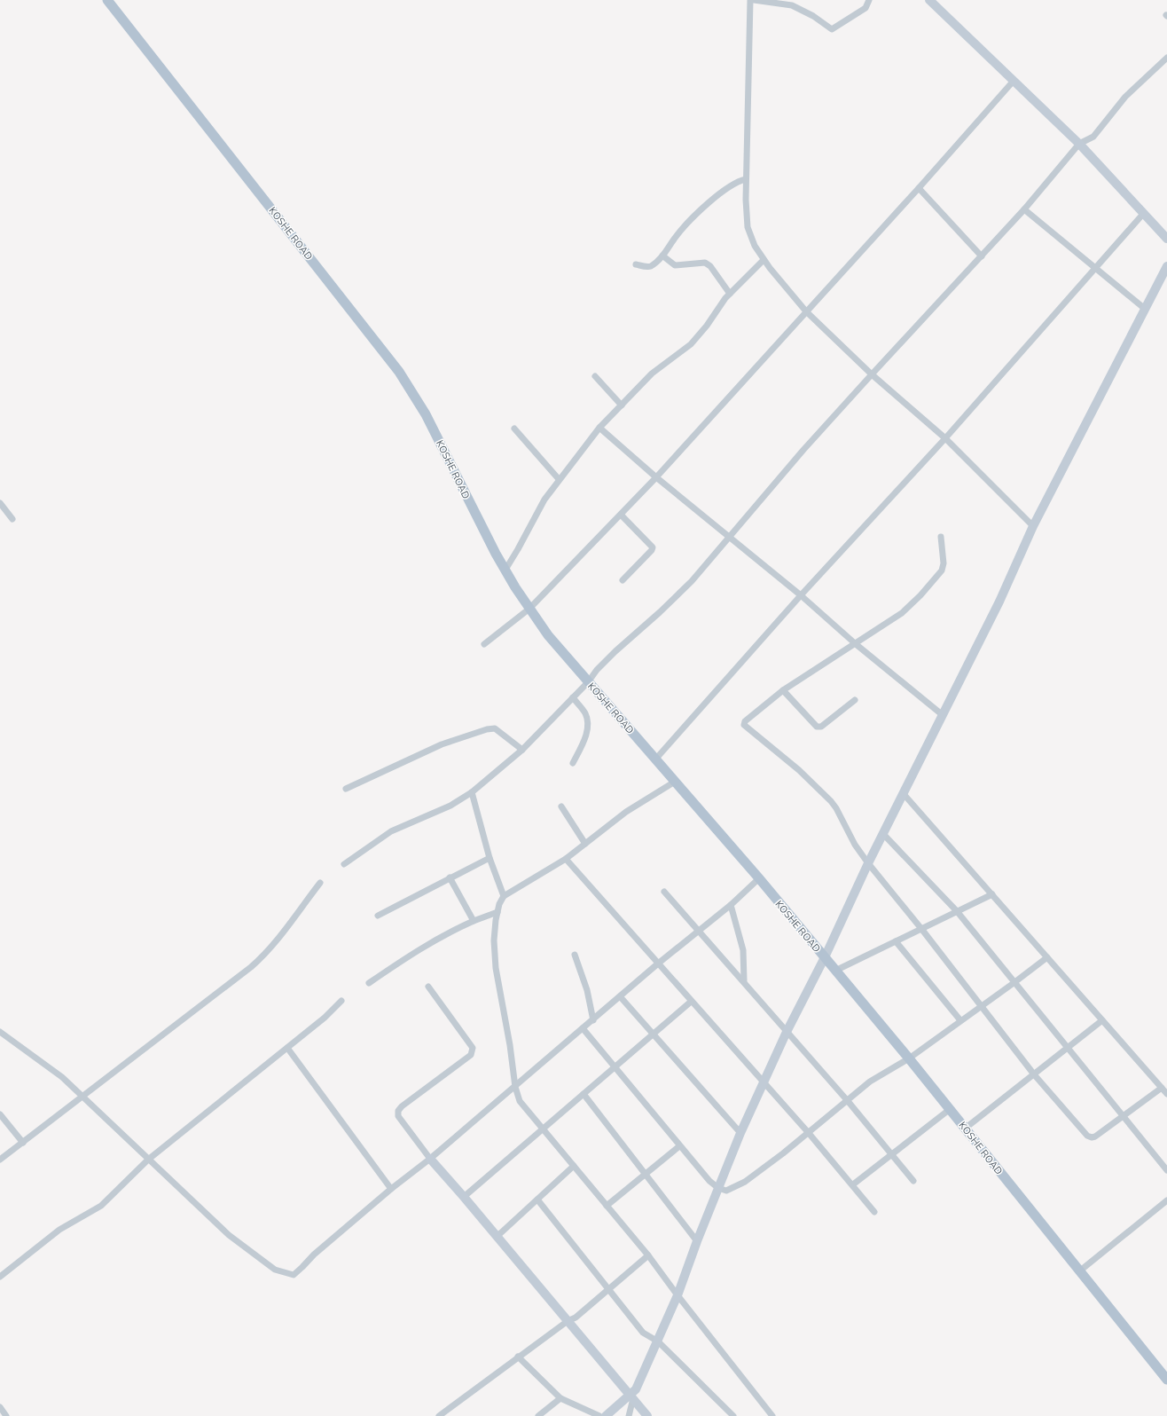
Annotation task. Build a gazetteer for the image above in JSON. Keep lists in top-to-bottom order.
{
  "streets": {
    "main road": ["KOSHE ROAD"]
  }
}
